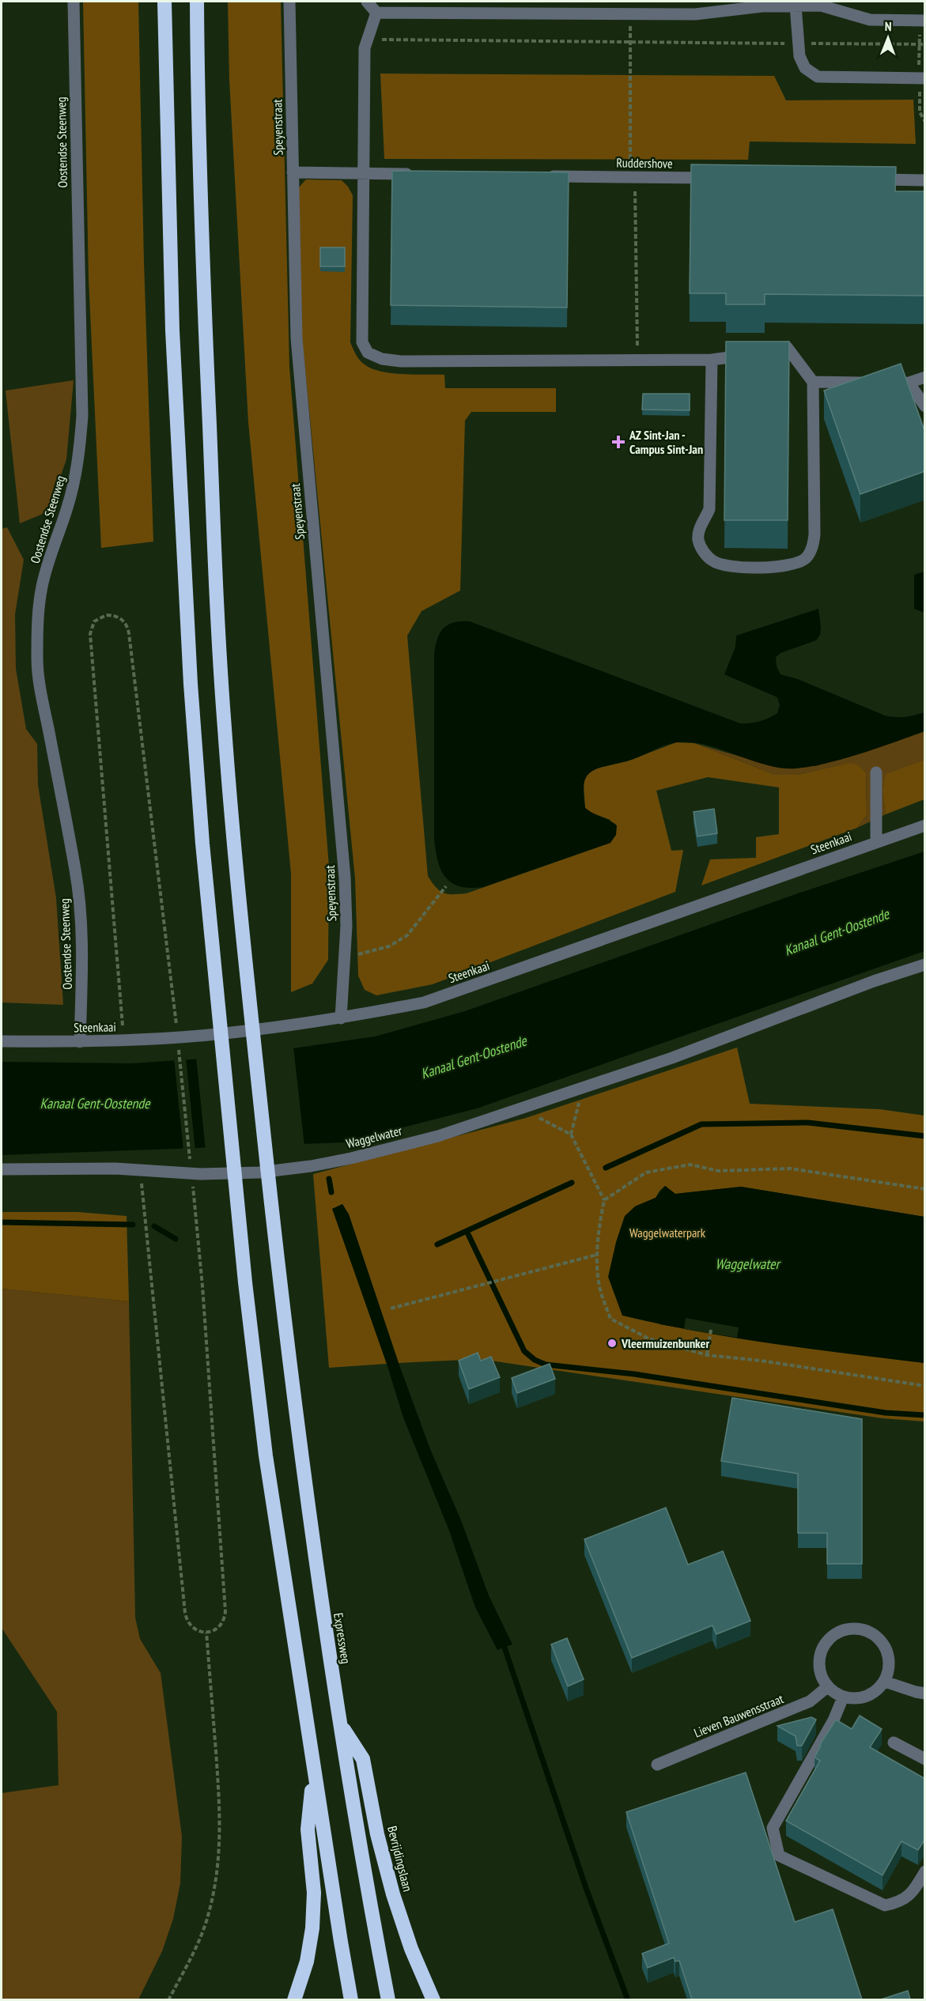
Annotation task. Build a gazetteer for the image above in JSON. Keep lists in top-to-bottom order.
{
  "streets": {
    "highway": ["Expressweg", "Bevrijdingslaan"],
    "street": [
      "Speyenstraat",
      "Oostendse Steenweg",
      "Ruddershove",
      "Steenkaai",
      "Waggelwater",
      "Lieven Bauwensstraat"
    ]
  },
  "crossings": [
    ["Speyenstraat", "Steenkaai"],
    ["Oostendse Steenweg", "Steenkaai"],
    ["Expressweg", "Bevrijdingslaan"]
  ],
  "water": ["Kanaal Gent-Oostende", "Waggelwater"],
  "parks": ["Waggelwaterpark"],
  "places": {
    "health": ["AZ Sint-Jan - Campus Sint-Jan"],
    "other": ["Vleermuizenbunker"]
  },
  "north": "top"
}
